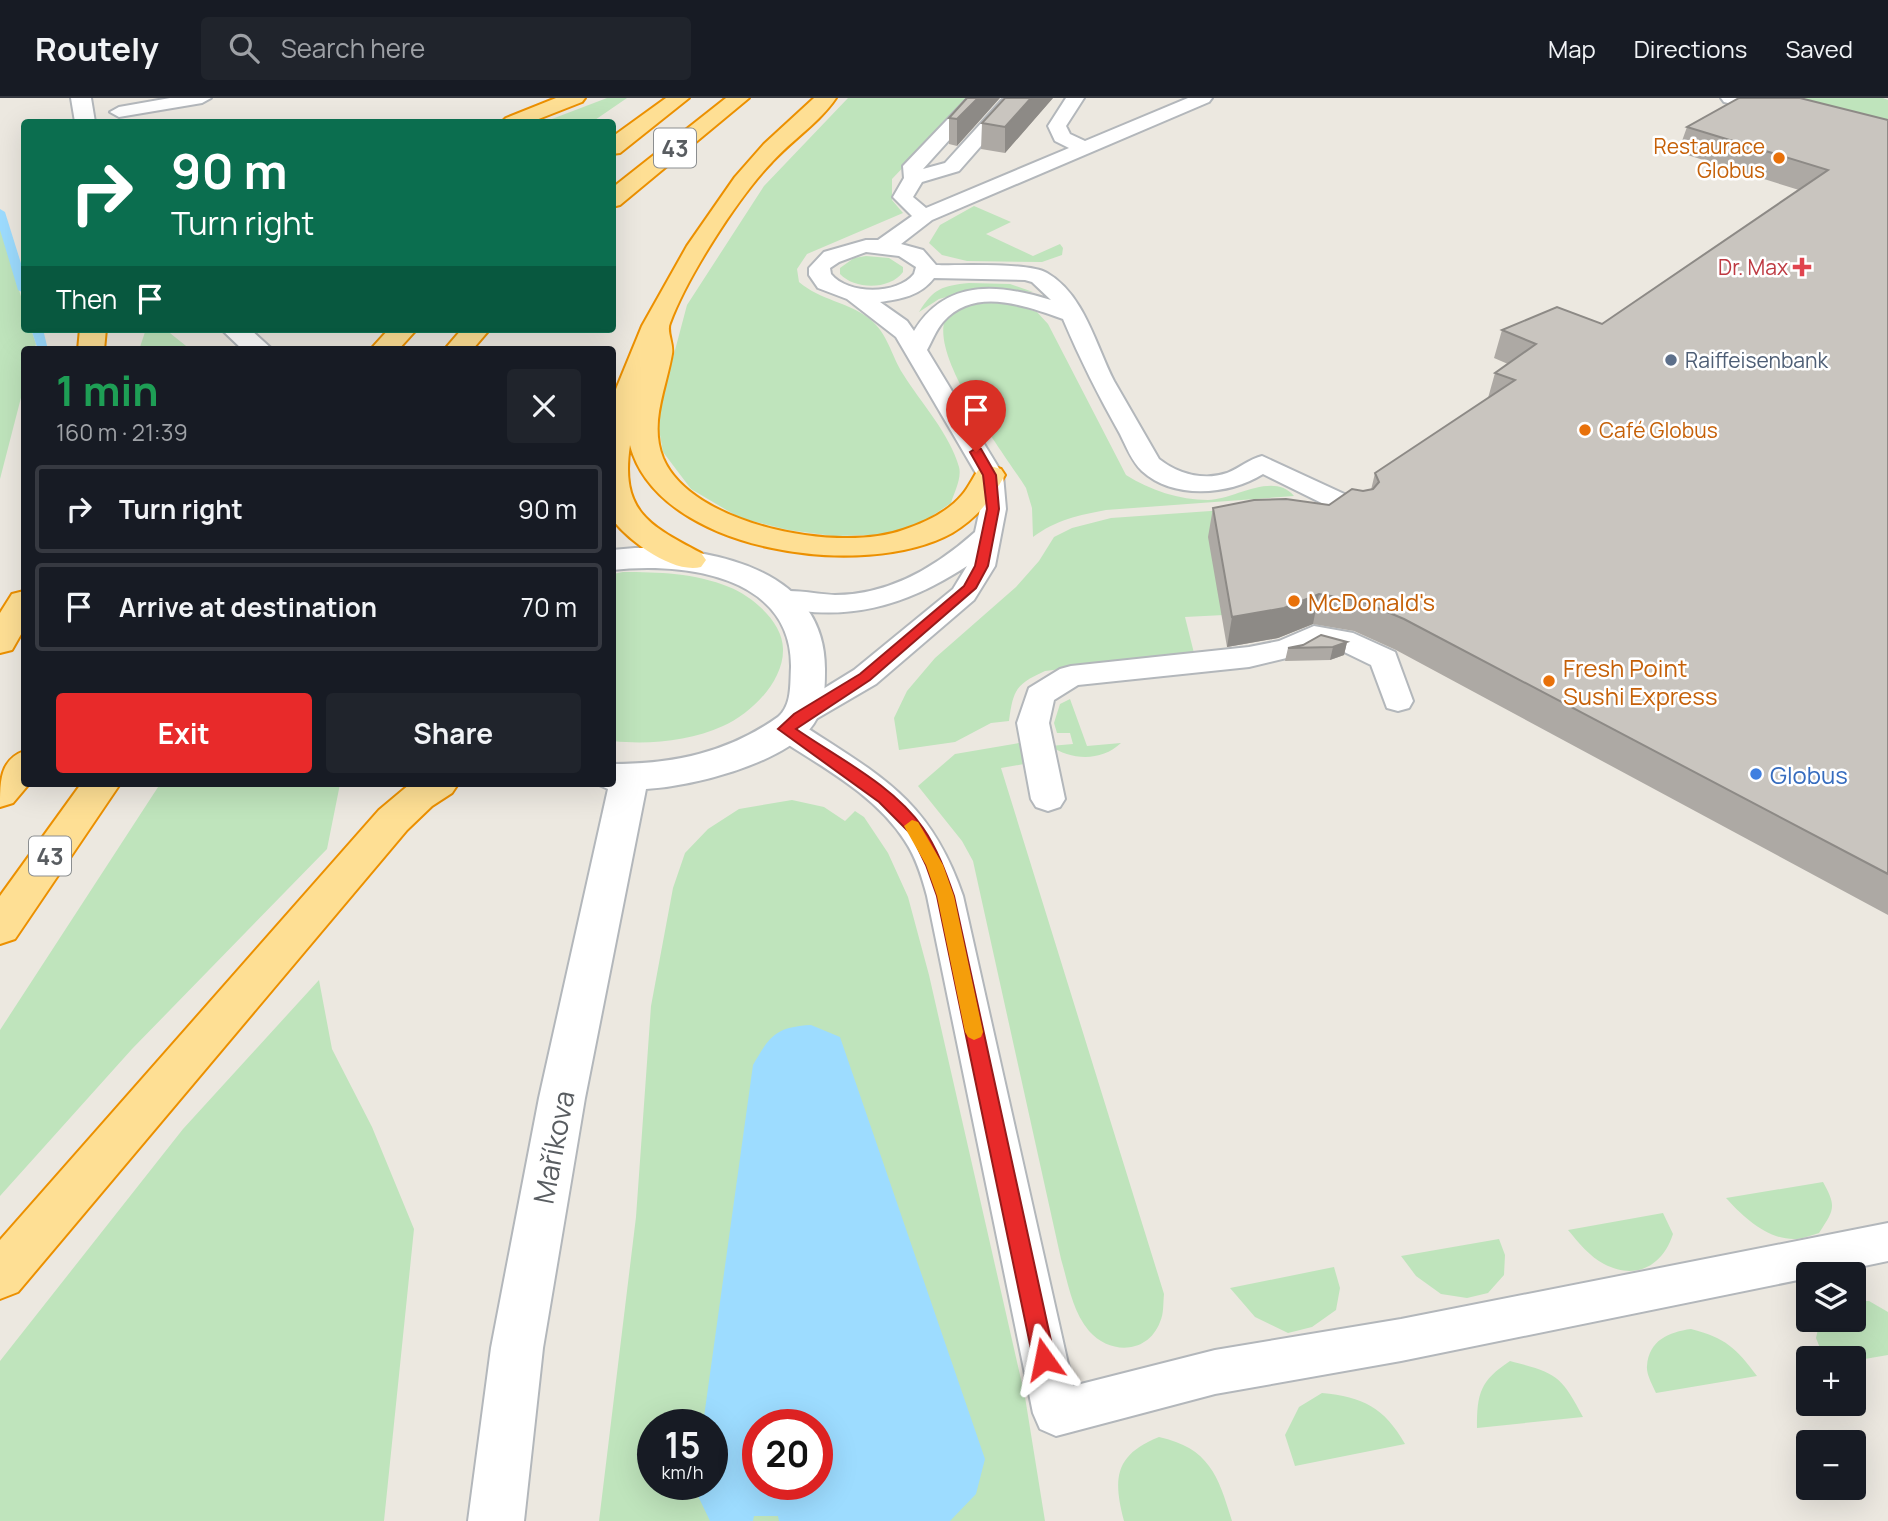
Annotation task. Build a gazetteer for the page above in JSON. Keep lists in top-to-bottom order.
{
  "streets": {
    "highway": ["43"],
    "street": ["Maříkova"]
  },
  "places": {
    "other": [
      "Restaurace Globus",
      "Raiffeisenbank",
      "Café Globus",
      "McDonald's",
      "Fresh Point Sushi Express",
      "Globus"
    ],
    "health": ["Dr. Max"]
  },
  "page": {
    "header": "Routely",
    "search": "Search here",
    "nav": ["Map", "Directions", "Saved"],
    "turn": ["90 m", "Turn right"],
    "then": "Then",
    "heading": ["1 min", "160 m · 21:39"],
    "list": [
      {
        "name": "Turn right",
        "value": "90 m"
      },
      {
        "name": "Arrive at destination",
        "value": "70 m"
      }
    ],
    "buttons": ["Exit", "Share"],
    "map_buttons": ["+", "−"],
    "speed": "15 km/h",
    "limit": "20"
  }
}
